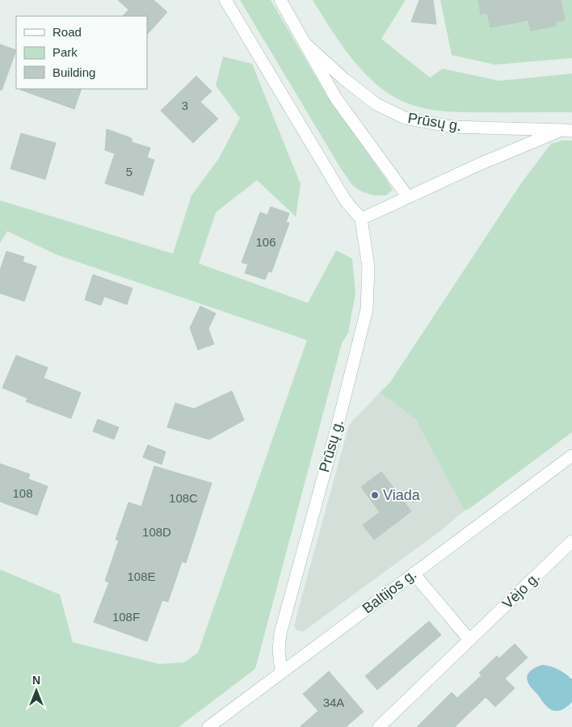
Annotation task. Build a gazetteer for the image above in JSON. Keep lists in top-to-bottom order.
{
  "streets": {
    "street": ["Prūsų g.", "Vėjo g.", "Baltijos g."]
  },
  "crossings": [
    ["Prūsų g.", "Baltijos g."]
  ],
  "places": ["Viada"],
  "house_numbers": [
    "3",
    "5",
    "106",
    "108",
    "108C",
    "108D",
    "108E",
    "108F",
    "34A"
  ],
  "legend": ["Road", "Park", "Building"],
  "north": "top"
}
